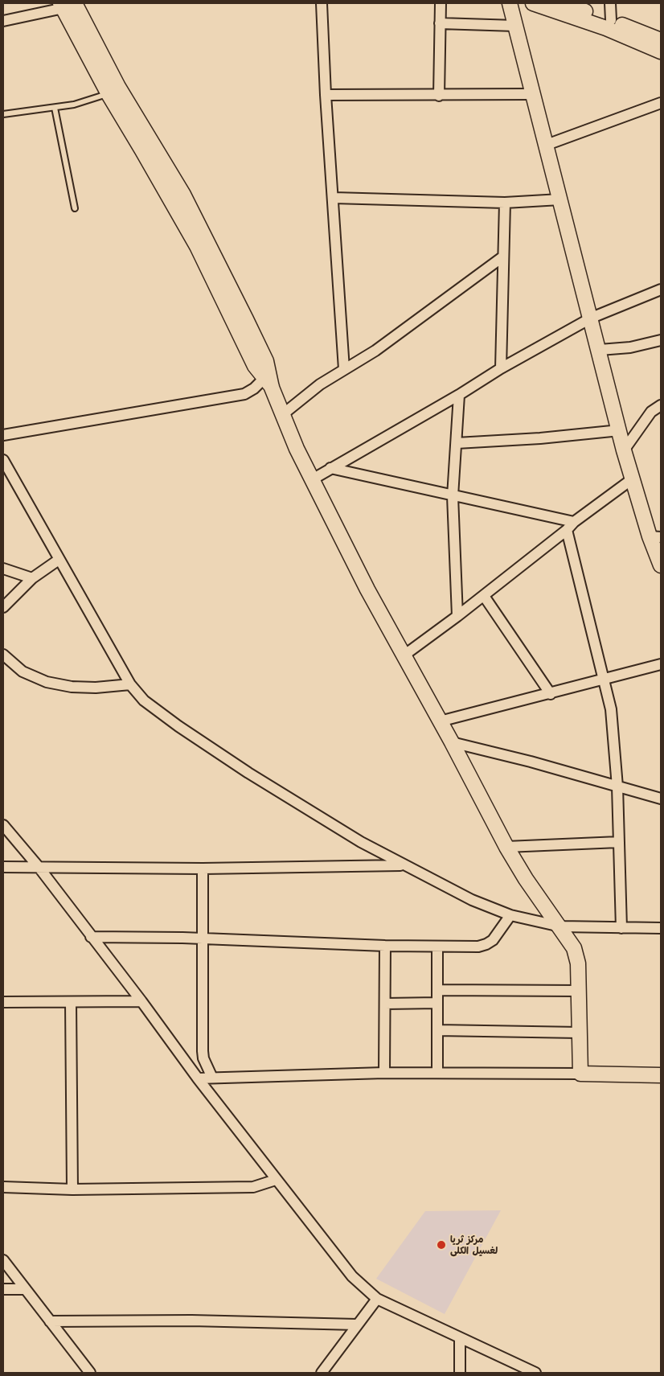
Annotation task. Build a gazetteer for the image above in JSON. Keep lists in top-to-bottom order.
{
  "places": ["مركز ثريا لغسيل الكلى"]
}
